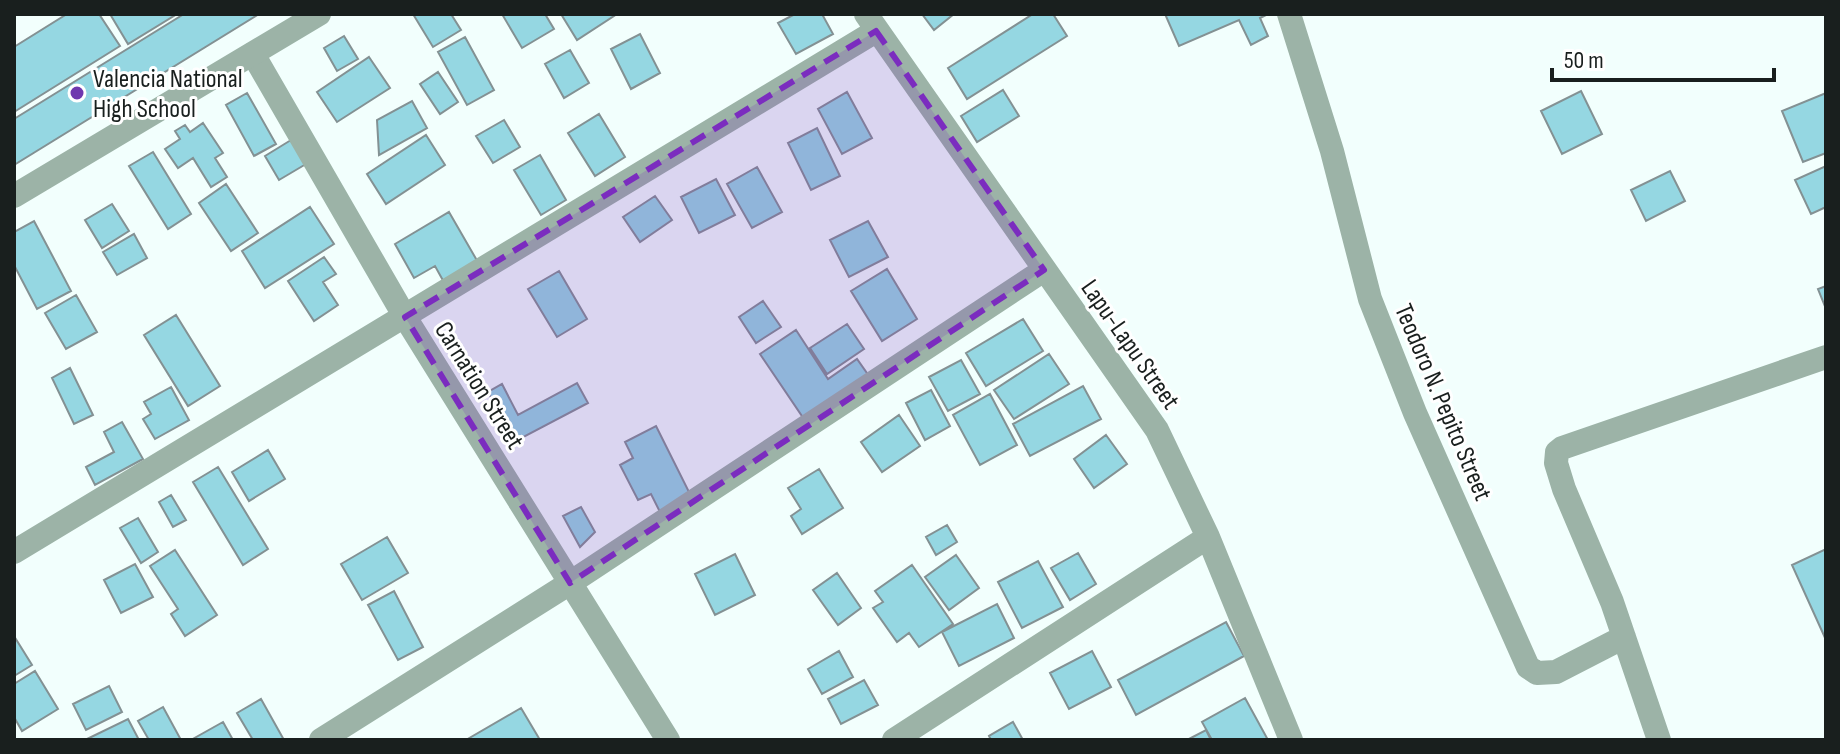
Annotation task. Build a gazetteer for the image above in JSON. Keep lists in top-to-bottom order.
{
  "streets": {
    "street": ["Lapu-Lapu Street", "Carnation Street", "Teodoro N. Pepito Street"]
  },
  "places": ["Valencia National High School"],
  "scale_bar": "50 m"
}
